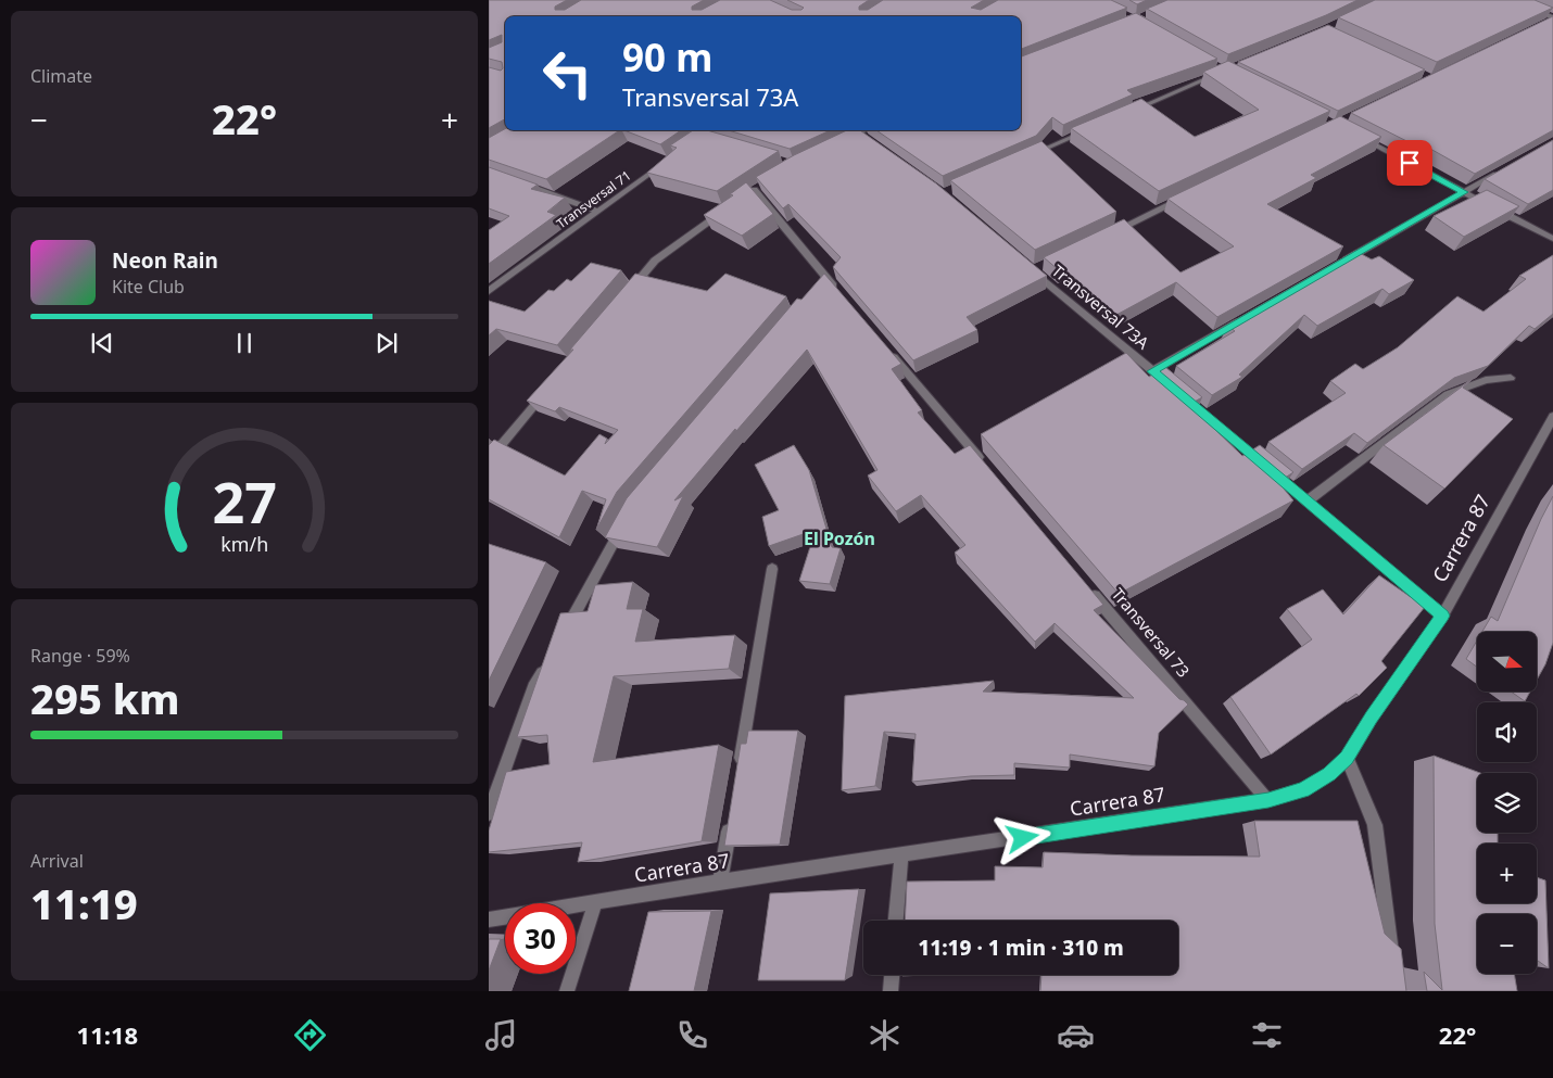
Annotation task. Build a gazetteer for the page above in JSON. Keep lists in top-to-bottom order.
{
  "streets": {
    "street": [
      "Transversal 71",
      "Transversal 73A",
      "Carrera 87",
      "Transversal 73"
    ]
  },
  "crossings": [
    ["Transversal 73A", "Carrera 87"],
    ["Carrera 87", "Transversal 73"]
  ],
  "districts": ["El Pozón"],
  "north": "right",
  "page": {
    "tile": [
      "Climate",
      ["Range · 59%", "295 km"],
      ["Arrival", "11:19"]
    ],
    "turn": ["90 m", "Transversal 73A"],
    "heat": ["−", "22°", "+"],
    "song": ["Neon Rain", "Kite Club"],
    "map_buttons": ["+", "−"],
    "limit": "30",
    "trip": "11:19 · 1 min · 310 m",
    "tabs": ["11:18", "22°"],
    "gauge": ["27", "km/h"]
  }
}
